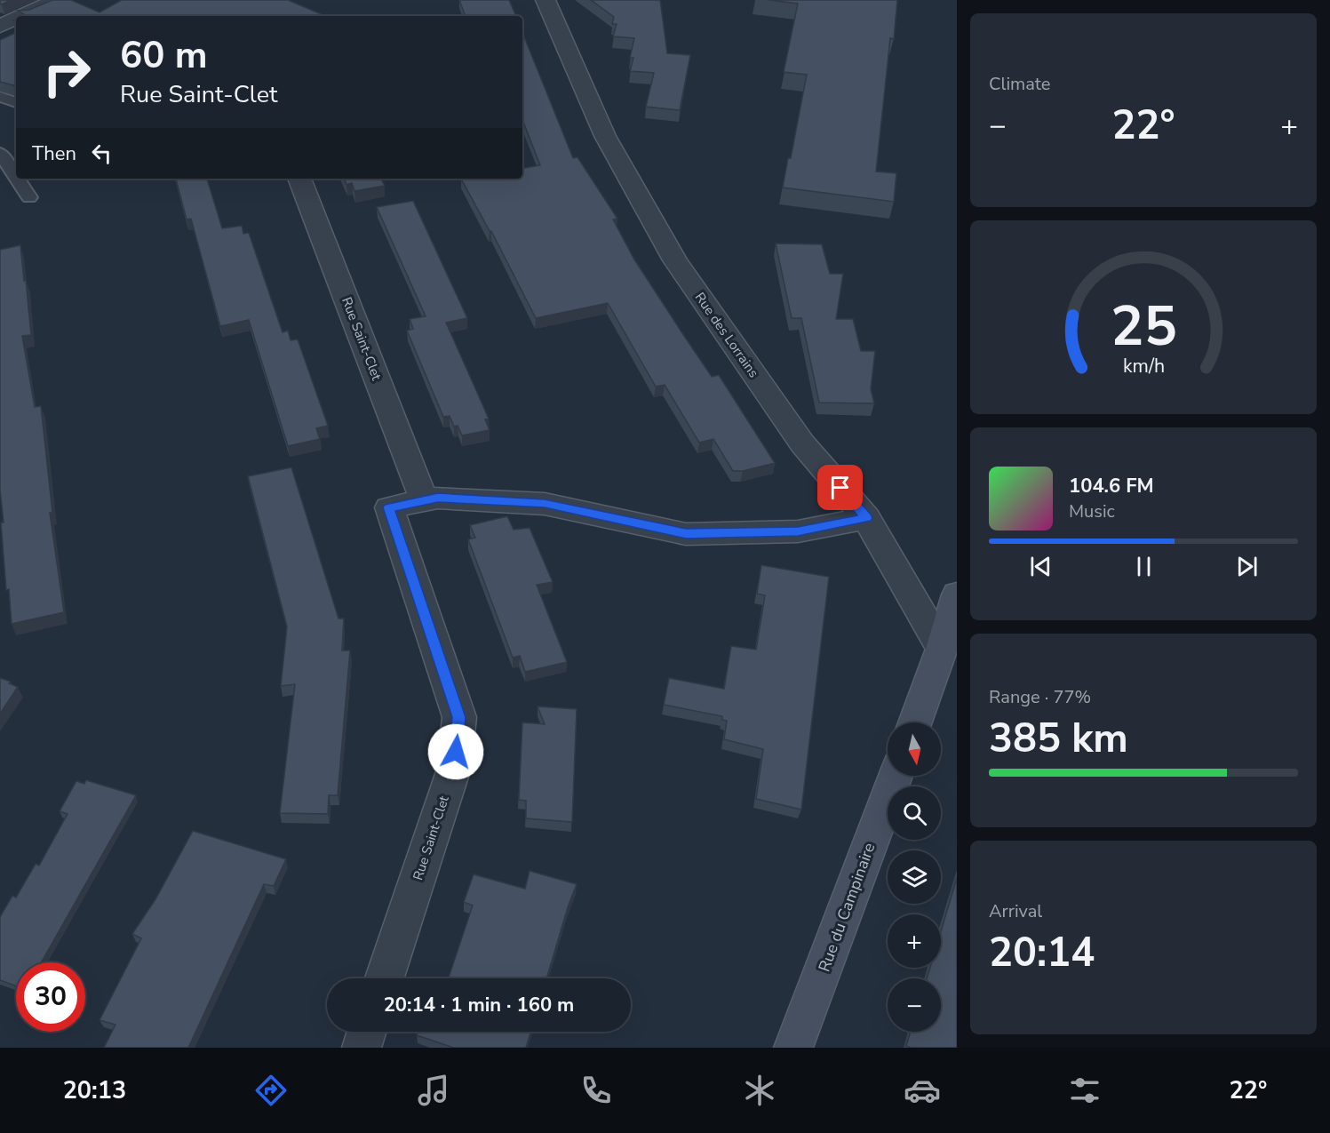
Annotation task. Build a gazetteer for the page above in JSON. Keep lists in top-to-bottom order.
{
  "streets": {
    "main road": ["Rue du Campinaire"],
    "street": ["Rue des Lorrains", "Rue Saint-Clet"]
  },
  "crossings": [
    ["Rue des Lorrains", "Rue Saint-Clet"]
  ],
  "north": "bottom",
  "page": {
    "tile": [
      "Climate",
      ["Range · 77%", "385 km"],
      ["Arrival", "20:14"]
    ],
    "turn": ["60 m", "Rue Saint-Clet"],
    "heat": ["−", "22°", "+"],
    "then": "Then",
    "song": ["104.6 FM", "Music"],
    "map_buttons": ["+", "−"],
    "limit": "30",
    "trip": "20:14 · 1 min · 160 m",
    "tabs": ["20:13", "22°"],
    "gauge": ["25", "km/h"]
  }
}
